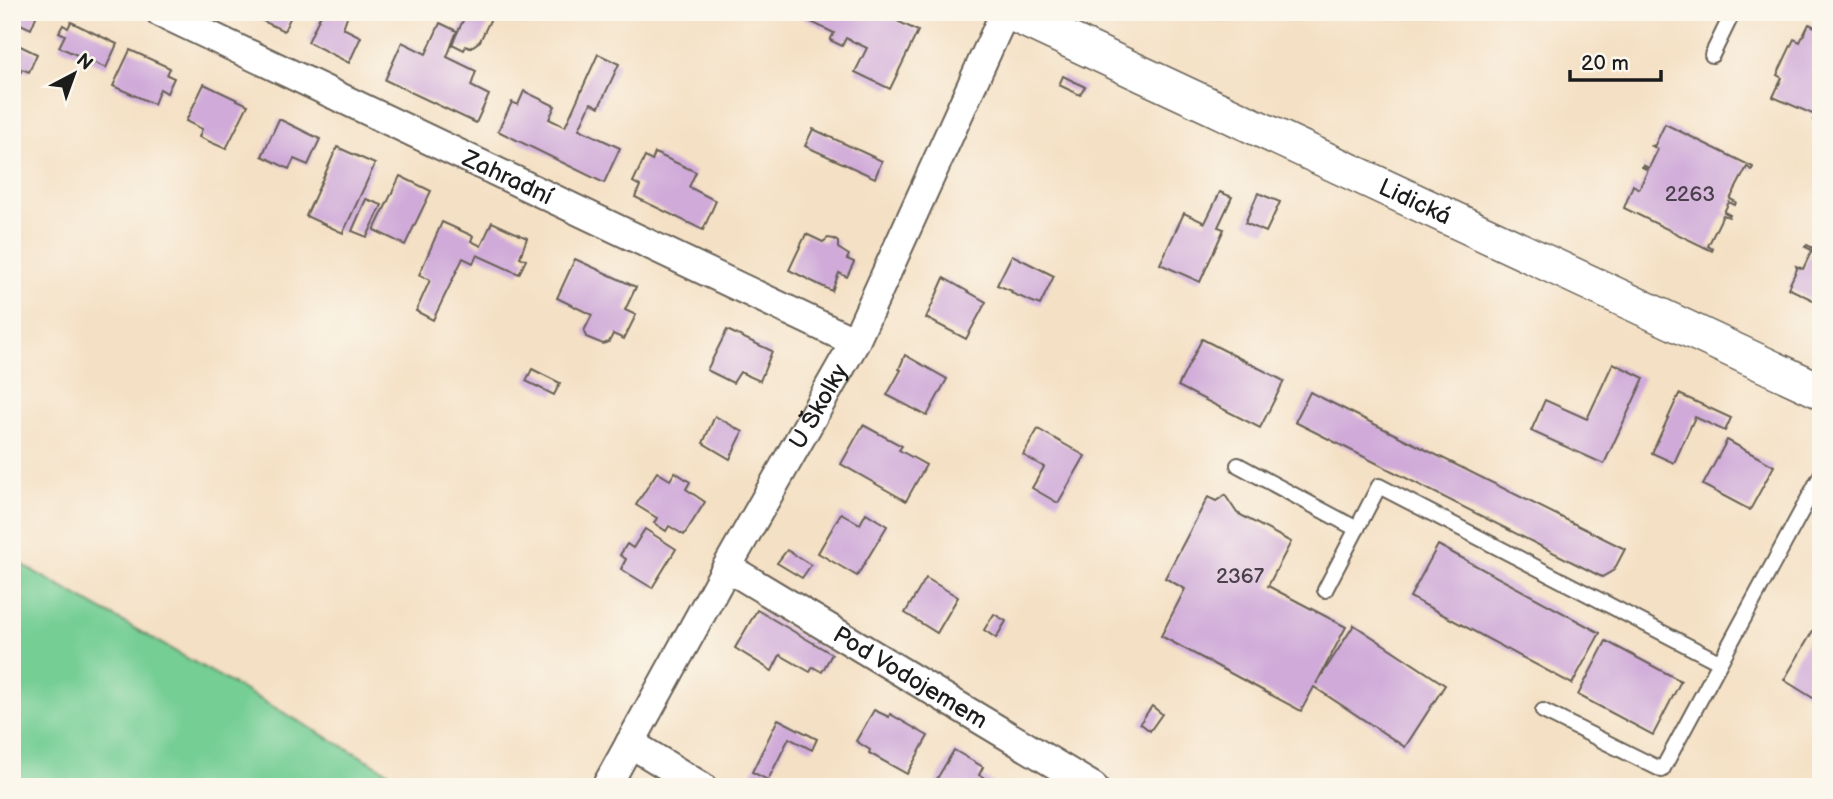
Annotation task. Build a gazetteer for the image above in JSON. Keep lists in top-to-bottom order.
{
  "streets": {
    "street": [
      "Zahradní",
      "Lidická",
      "U Školky",
      "Pod Vodojemem"
    ]
  },
  "crossings": [
    ["Zahradní", "U Školky"],
    ["Lidická", "U Školky"],
    ["U Školky", "Pod Vodojemem"]
  ],
  "house_numbers": ["2263", "2367"],
  "scale_bar": "20 m",
  "north": "top right"
}
